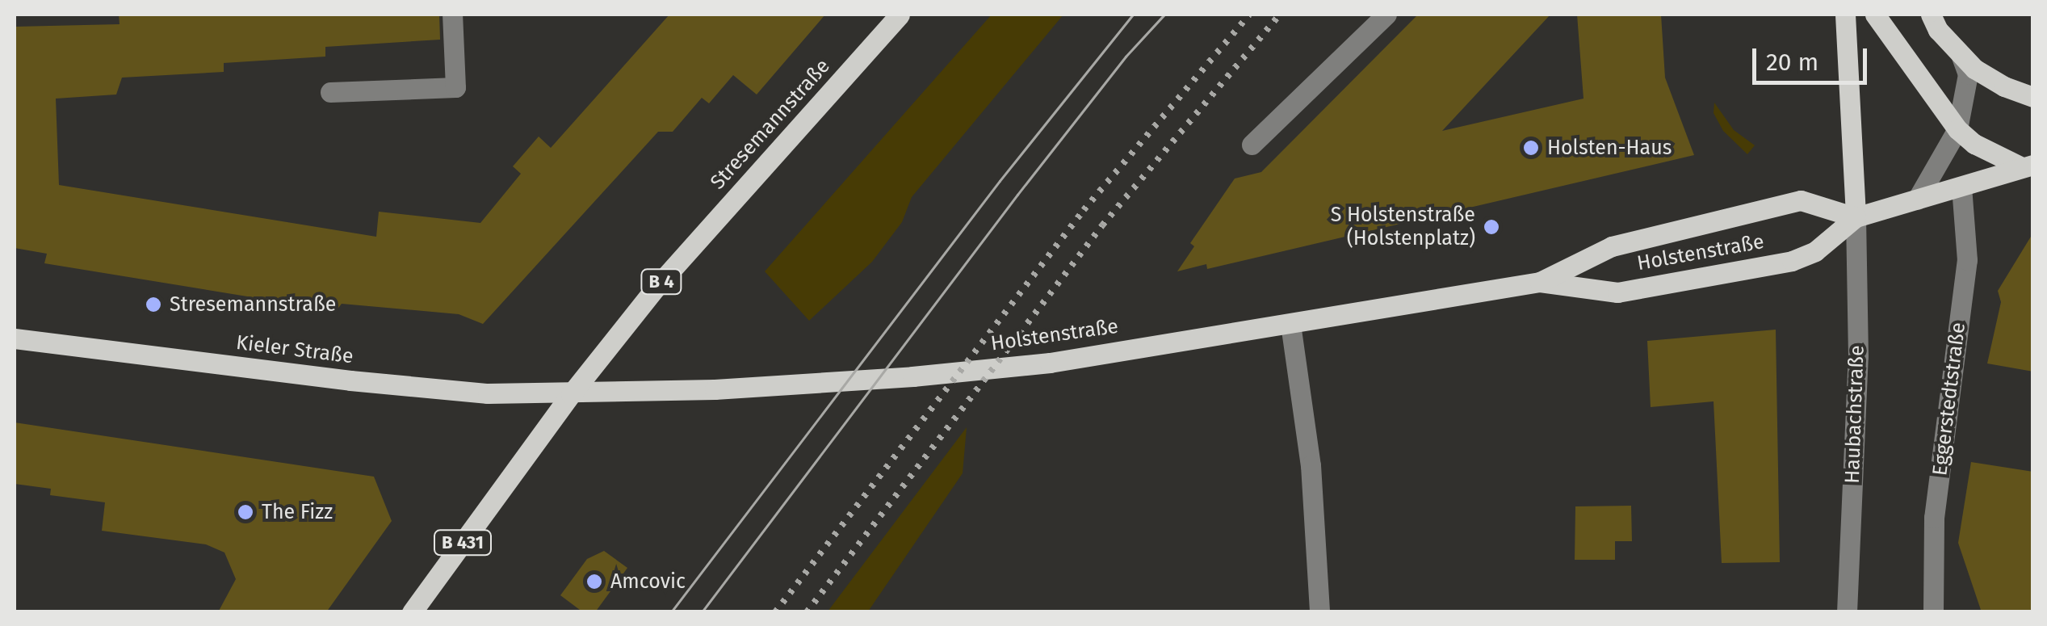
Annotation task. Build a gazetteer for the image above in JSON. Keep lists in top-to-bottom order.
{
  "streets": {
    "main road": [
      "Stresemannstraße",
      "Holstenstraße",
      "B 4",
      "Kieler Straße",
      "B 431"
    ],
    "street": ["Eggerstedtstraße", "Haubachstraße"]
  },
  "crossings": [
    ["Stresemannstraße", "Holstenstraße"],
    ["Stresemannstraße", "Kieler Straße"],
    ["Holstenstraße", "Kieler Straße"],
    ["Holstenstraße", "Eggerstedtstraße"],
    ["Holstenstraße", "Haubachstraße"]
  ],
  "places": [
    "Holsten-Haus",
    "S Holstenstraße (Holstenplatz)",
    "Stresemannstraße",
    "The Fizz",
    "Amcovic"
  ],
  "scale_bar": "20 m"
}
